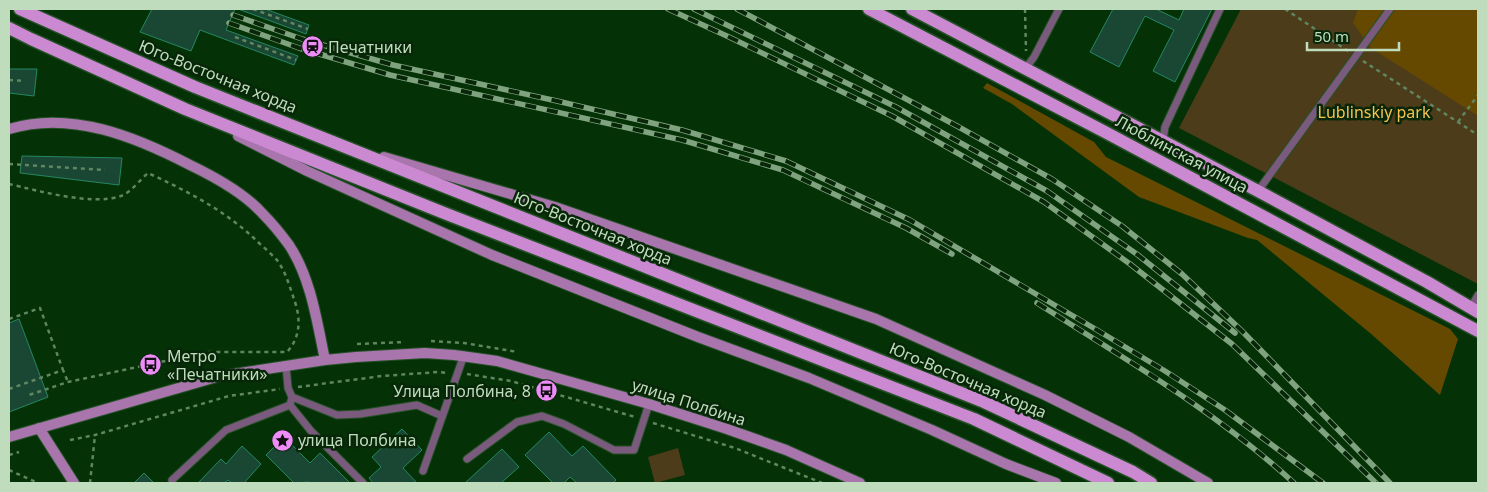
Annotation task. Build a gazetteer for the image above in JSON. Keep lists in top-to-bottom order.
{
  "streets": {
    "main road": ["Юго-Восточная хорда", "Люблинская улица", "улица Полбина"]
  },
  "parks": ["Lublinskiy park"],
  "places": {
    "station": ["Печатники"],
    "bus stop": ["Метро «Печатники»", "Улица Полбина, 8"],
    "place": ["улица Полбина"]
  },
  "scale_bar": "50 m"
}
